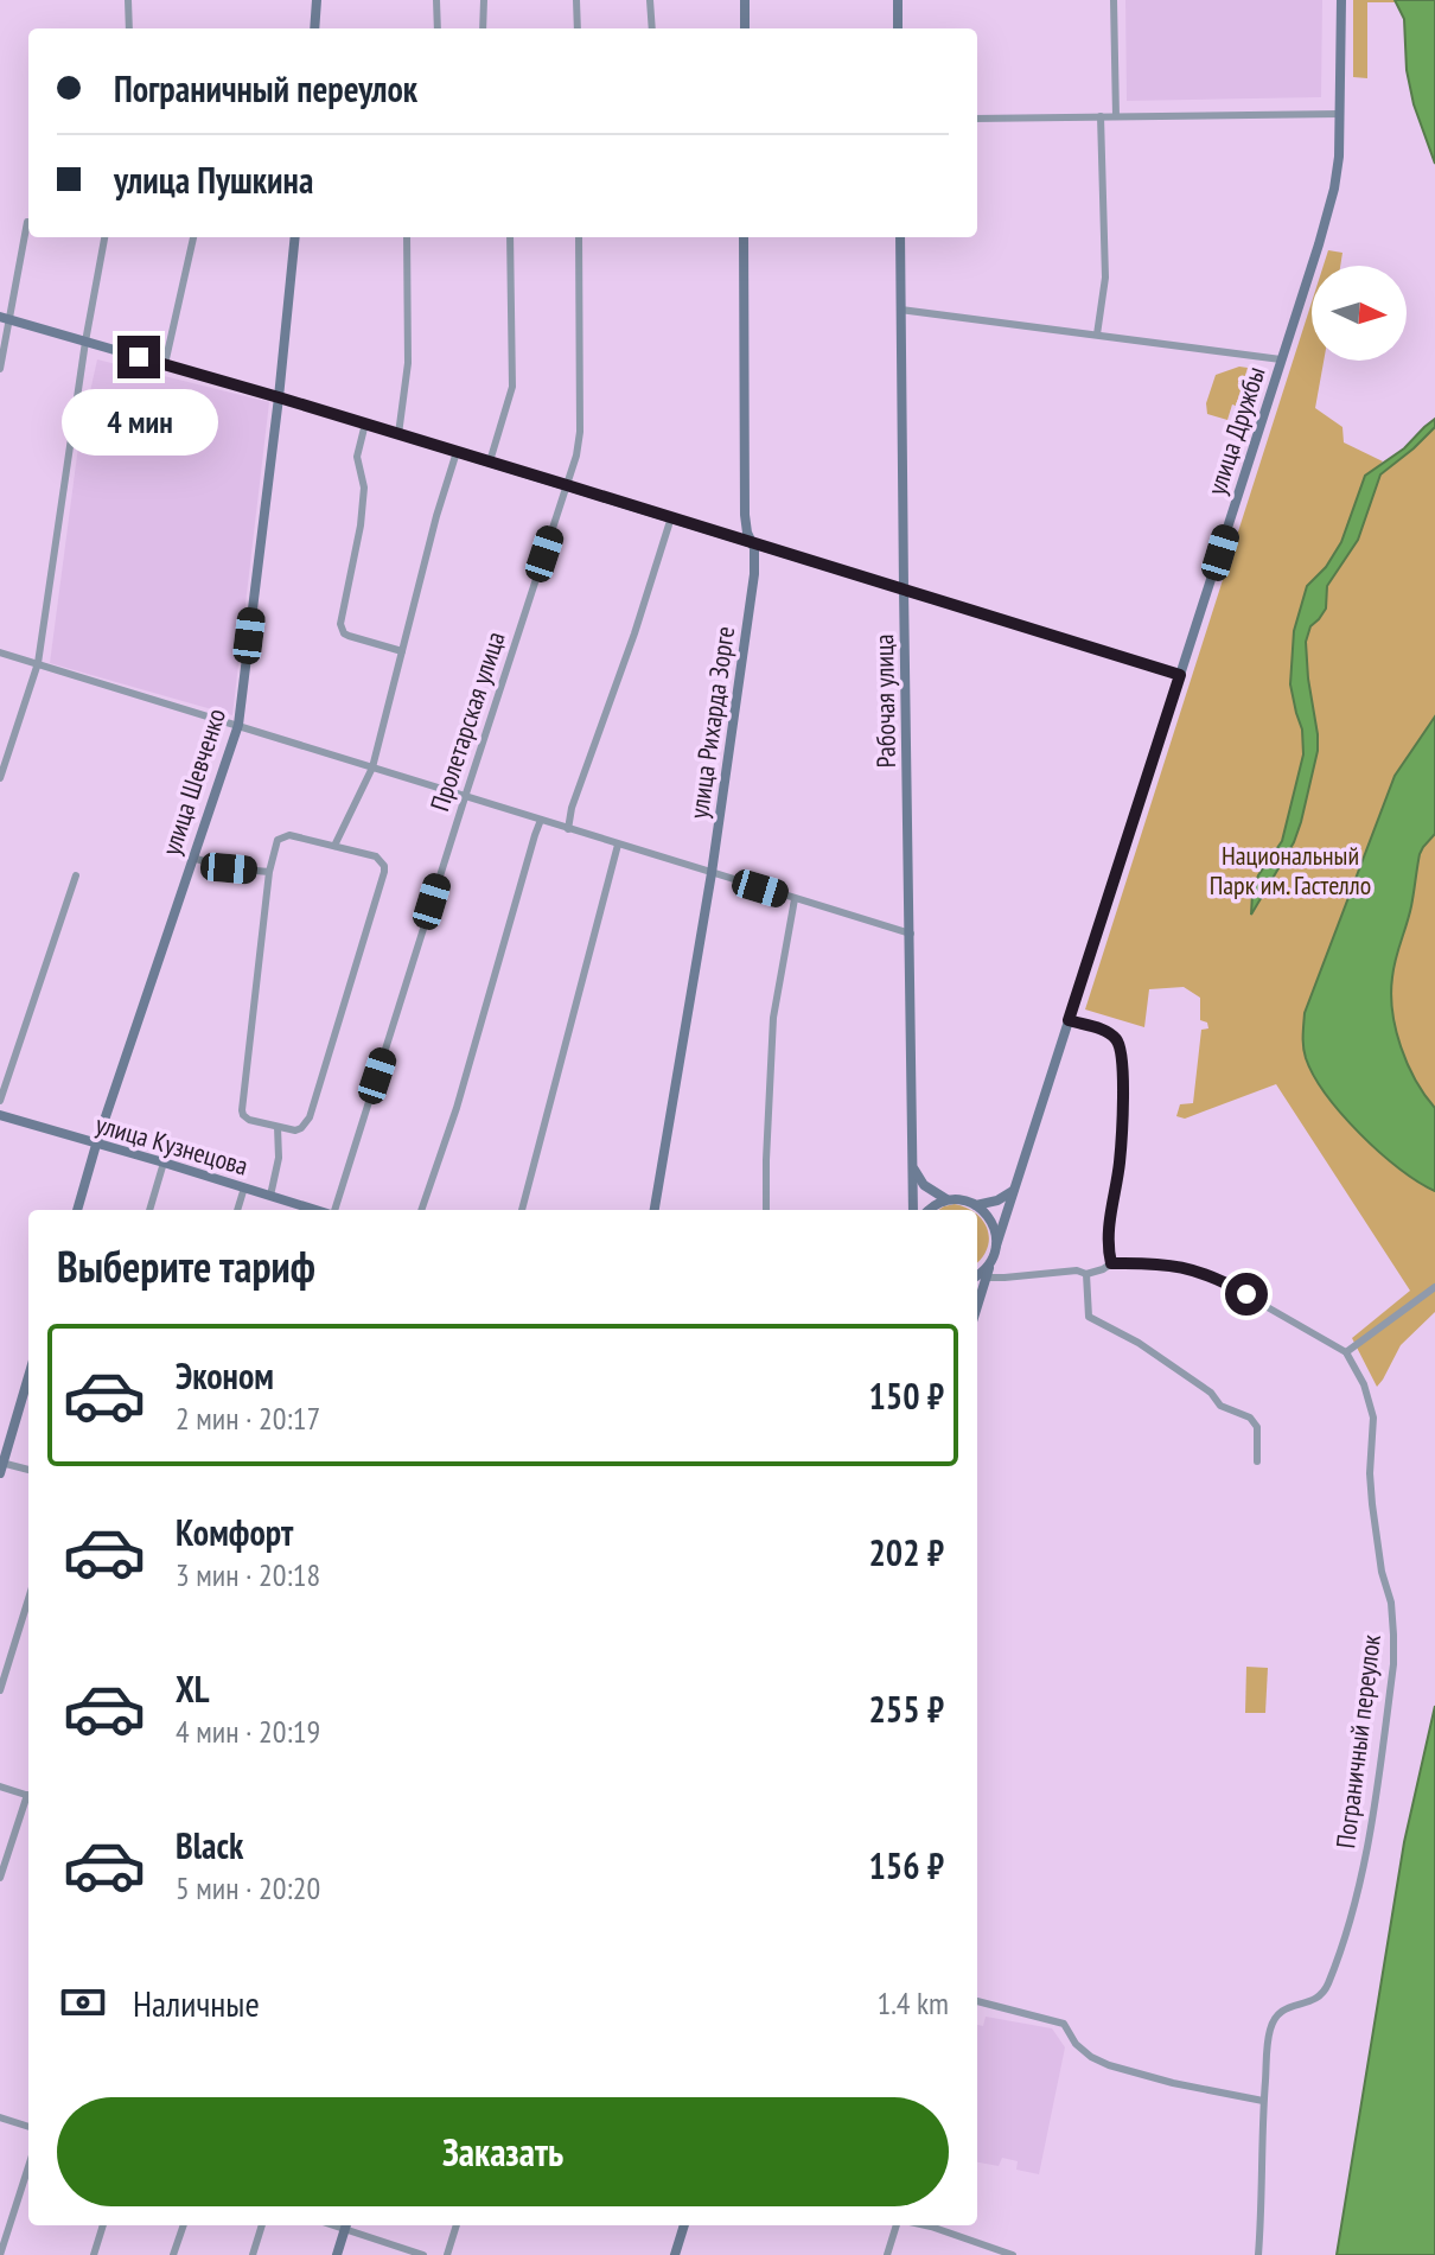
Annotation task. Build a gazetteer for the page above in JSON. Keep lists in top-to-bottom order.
{
  "streets": {
    "street": [
      "улица Дружбы",
      "Рабочая улица",
      "Пролетарская улица",
      "улица Рихарда Зорге",
      "улица Шевченко",
      "улица Кузнецова",
      "Пограничный переулок"
    ]
  },
  "crossings": [
    ["улица Шевченко", "улица Кузнецова"]
  ],
  "parks": ["Национальный Парк им. Гастелло"],
  "north": "right",
  "page": {
    "banner": ["Пограничный переулок", "улица Пушкина"],
    "bubble": "4 мин",
    "heading": "Выберите тариф",
    "list": [
      {
        "name": "Эконом",
        "note": "2 мин · 20:17",
        "value": "150 ₽"
      },
      {
        "name": "Комфорт",
        "note": "3 мин · 20:18",
        "value": "202 ₽"
      },
      {
        "name": "XL",
        "note": "4 мин · 20:19",
        "value": "255 ₽"
      },
      {
        "name": "Black",
        "note": "5 мин · 20:20",
        "value": "156 ₽"
      }
    ],
    "pay": ["Наличные", "1.4 km"],
    "buttons": "Заказать"
  }
}
